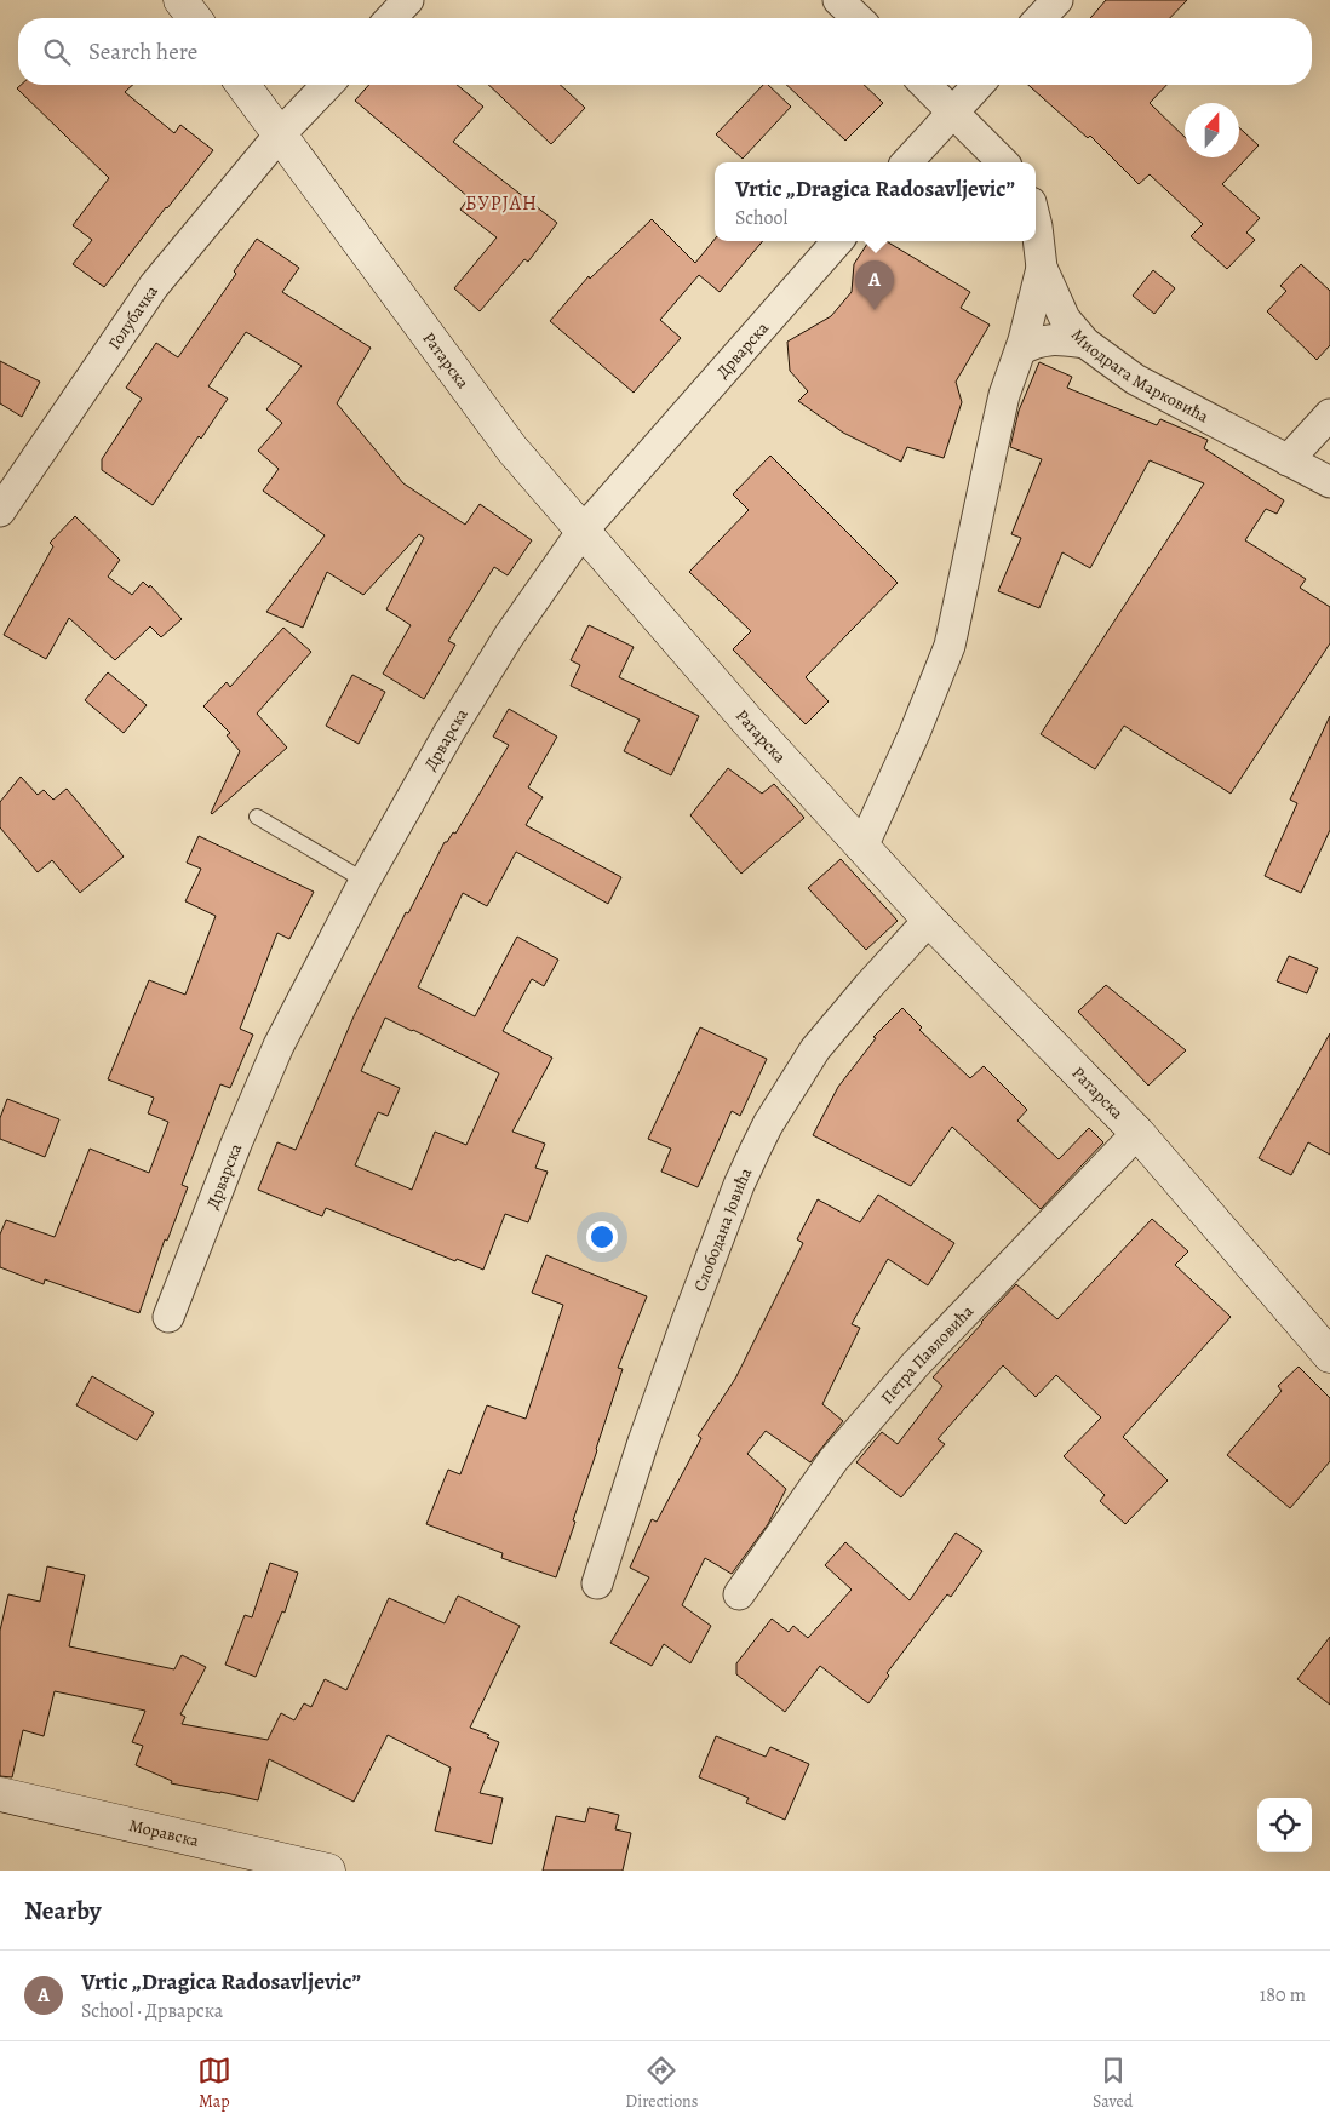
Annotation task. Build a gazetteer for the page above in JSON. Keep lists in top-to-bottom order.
{
  "streets": {
    "street": [
      "Голубачка",
      "Дрварска",
      "Ратарска",
      "Миодрага Марковића",
      "Слободана Јовића",
      "Петра Павловића",
      "Моравска"
    ]
  },
  "crossings": [
    ["Голубачка", "Ратарска"],
    ["Дрварска", "Ратарска"],
    ["Ратарска", "Слободана Јовића"],
    ["Ратарска", "Петра Павловића"]
  ],
  "districts": ["БУРЈАН"],
  "north": "top",
  "page": {
    "search": "Search here",
    "popup": ["Vrtic „Dragica Radosavljevic”", "School"],
    "pins": "A",
    "heading": "Nearby",
    "list": [
      {
        "mark": "A",
        "name": "Vrtic „Dragica Radosavljevic”",
        "note": "School · Дрварска",
        "value": "180 m"
      }
    ],
    "nav": ["Map", "Directions", "Saved"]
  }
}
